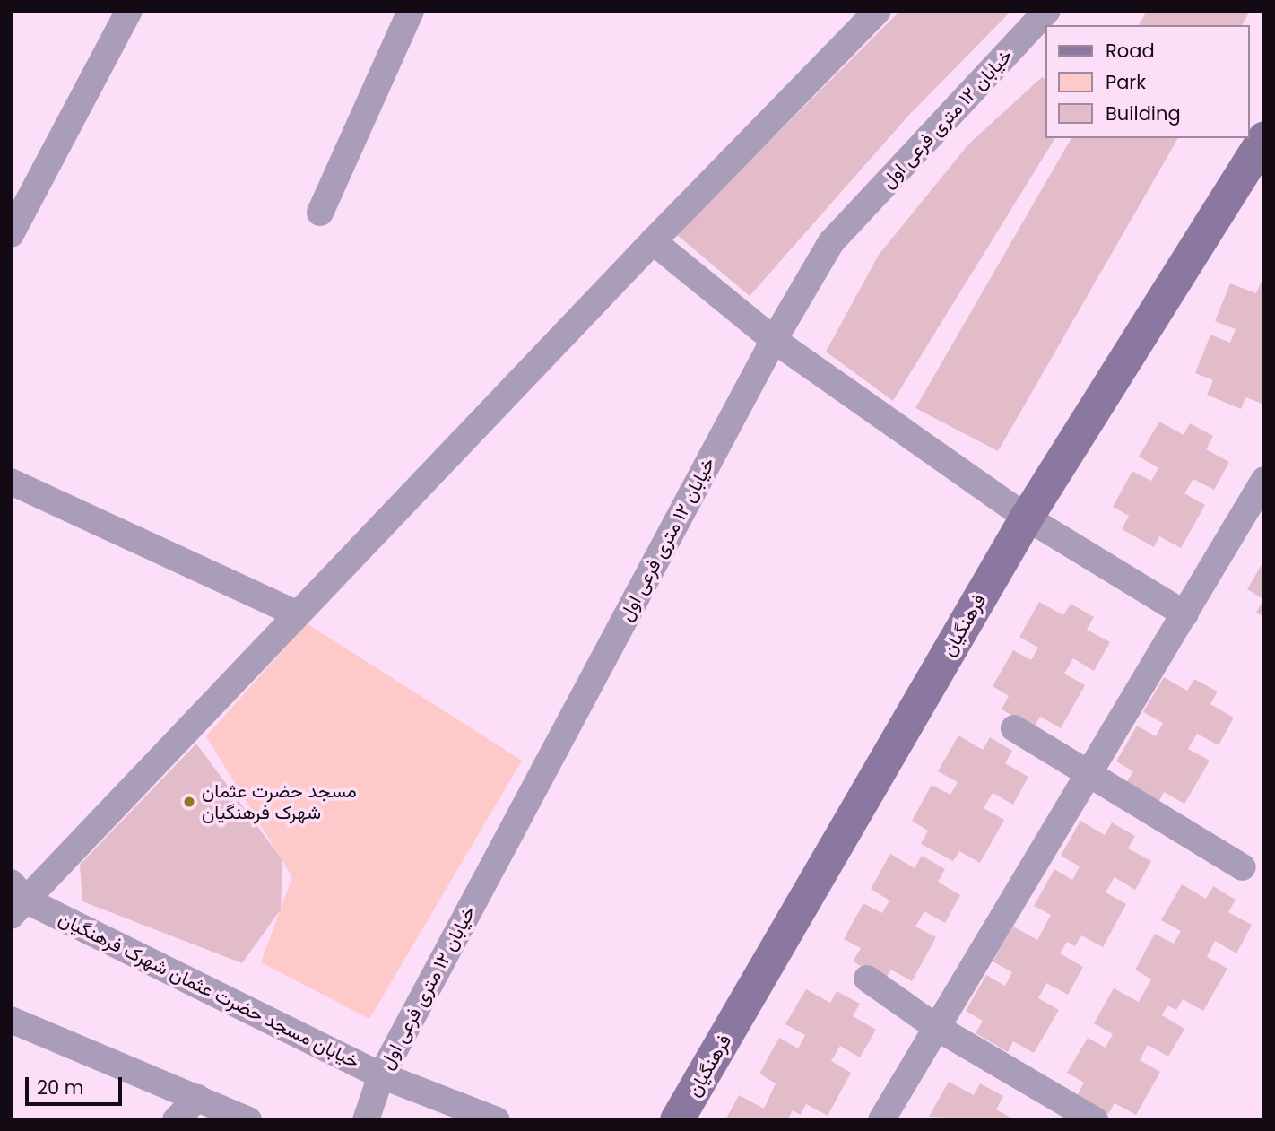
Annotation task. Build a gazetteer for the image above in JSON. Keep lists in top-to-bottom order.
{
  "streets": {
    "street": ["خیابان ۱۲ متری فرعی اول", "فرهنگیان", "خیابان مسجد حضرت عثمان شهرک فرهنگیان"]
  },
  "crossings": [
    ["خیابان ۱۲ متری فرعی اول", "خیابان مسجد حضرت عثمان شهرک فرهنگیان"]
  ],
  "places": ["مسجد حضرت عثمان شهرک فرهنگیان"],
  "legend": ["Road", "Park", "Building"],
  "scale_bar": "20 m"
}
